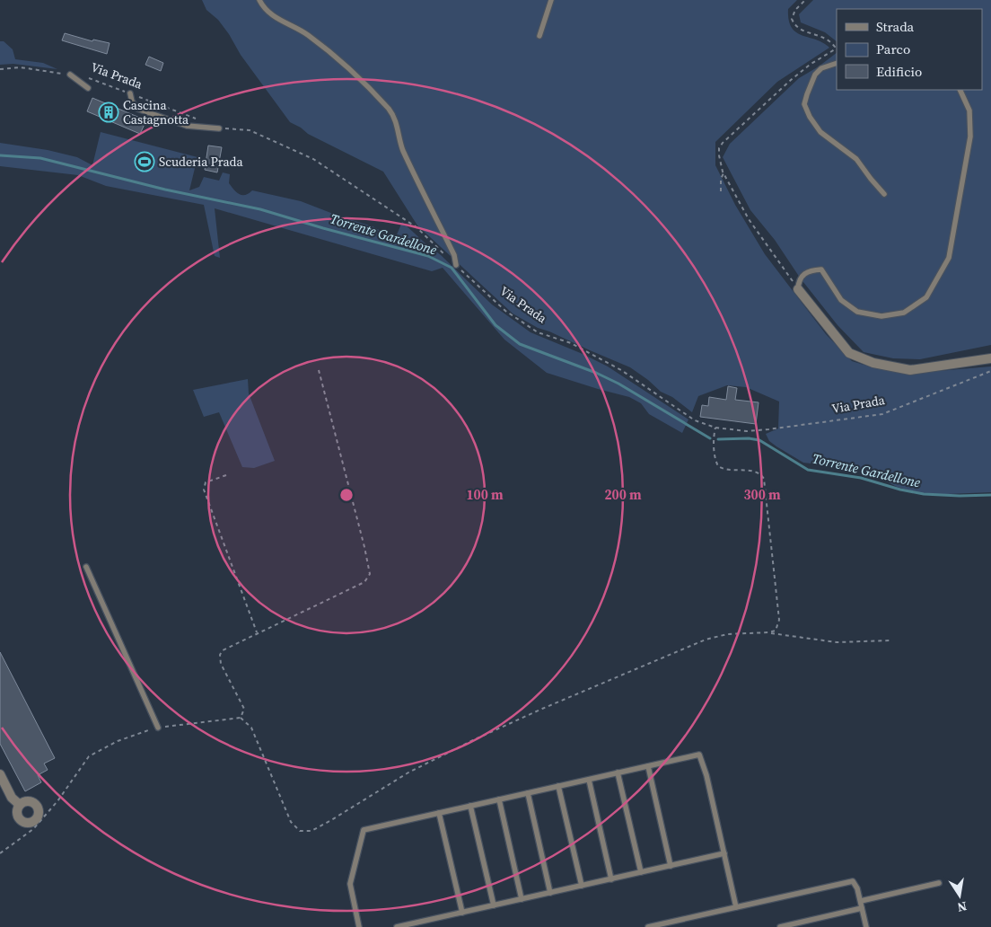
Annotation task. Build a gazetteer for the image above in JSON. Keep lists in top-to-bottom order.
{
  "streets": {
    "path": ["Via Prada"]
  },
  "water": ["Torrente Gardellone"],
  "places": {
    "building": ["Cascina Castagnotta"],
    "sports": ["Scuderia Prada"]
  },
  "legend": ["Strada", "Parco", "Edificio"],
  "north": "bottom",
  "rings": ["100 m", "200 m", "300 m"]
}
